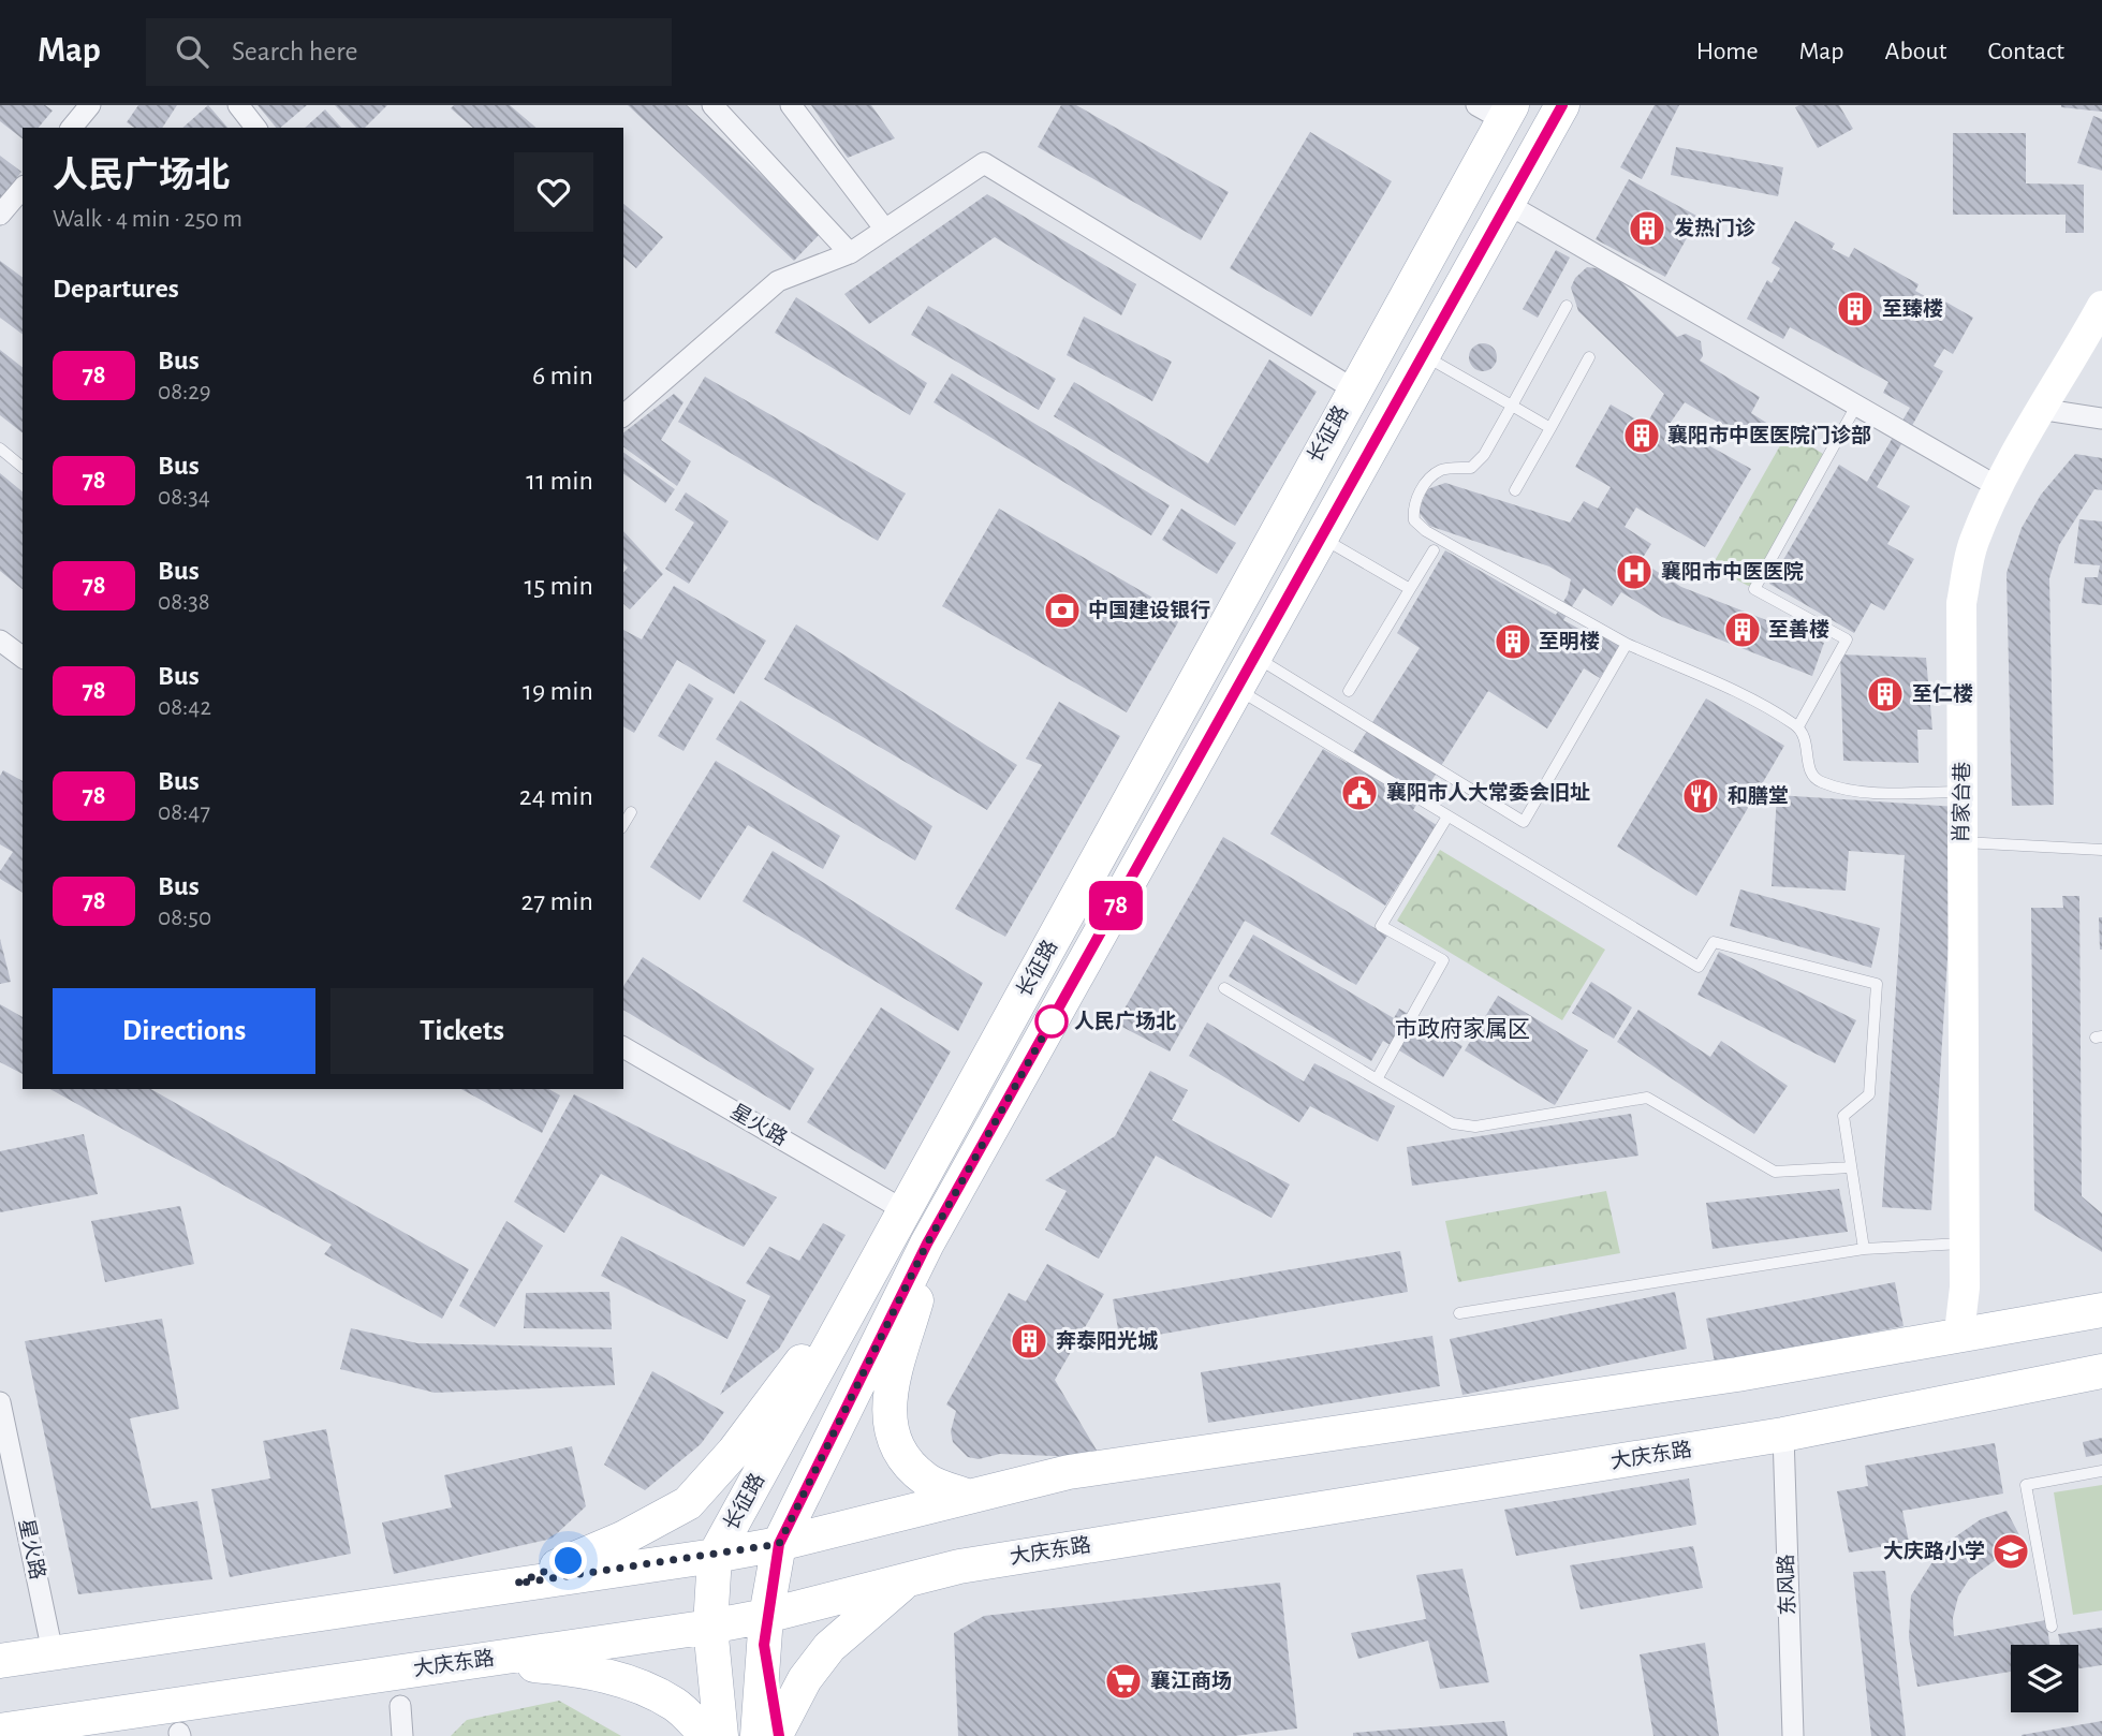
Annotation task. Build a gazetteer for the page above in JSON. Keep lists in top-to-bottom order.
{
  "streets": {
    "main road": ["长征路", "大庆东路"],
    "street": ["肖家台巷", "星火路", "东风路"]
  },
  "crossings": [
    ["长征路", "大庆东路"],
    ["大庆东路", "东风路"]
  ],
  "districts": ["市政府家属区"],
  "places": {
    "building": [
      "发热门诊",
      "至臻楼",
      "襄阳市中医医院门诊部",
      "至善楼",
      "至明楼",
      "至仁楼",
      "奔泰阳光城"
    ],
    "hospital": ["襄阳市中医医院"],
    "bank": ["中国建设银行"],
    "public building": ["襄阳市人大常委会旧址"],
    "restaurant": ["和膳堂"],
    "other": ["人民广场北"],
    "school or university": ["大庆路小学"],
    "supermarket": ["襄江商场"]
  },
  "lines": ["bus line 78"],
  "page": {
    "header": "Map",
    "search": "Search here",
    "nav": [
      "Home",
      "Map",
      "About",
      "Contact"
    ],
    "on_map": "78",
    "heading": [
      ["人民广场北", "Walk · 4 min · 250 m"],
      "Departures"
    ],
    "list": [
      {
        "mark": "78",
        "name": "Bus",
        "note": "08:29",
        "value": "6 min"
      },
      {
        "mark": "78",
        "name": "Bus",
        "note": "08:34",
        "value": "11 min"
      },
      {
        "mark": "78",
        "name": "Bus",
        "note": "08:38",
        "value": "15 min"
      },
      {
        "mark": "78",
        "name": "Bus",
        "note": "08:42",
        "value": "19 min"
      },
      {
        "mark": "78",
        "name": "Bus",
        "note": "08:47",
        "value": "24 min"
      },
      {
        "mark": "78",
        "name": "Bus",
        "note": "08:50",
        "value": "27 min"
      }
    ],
    "buttons": ["Directions", "Tickets"]
  }
}
